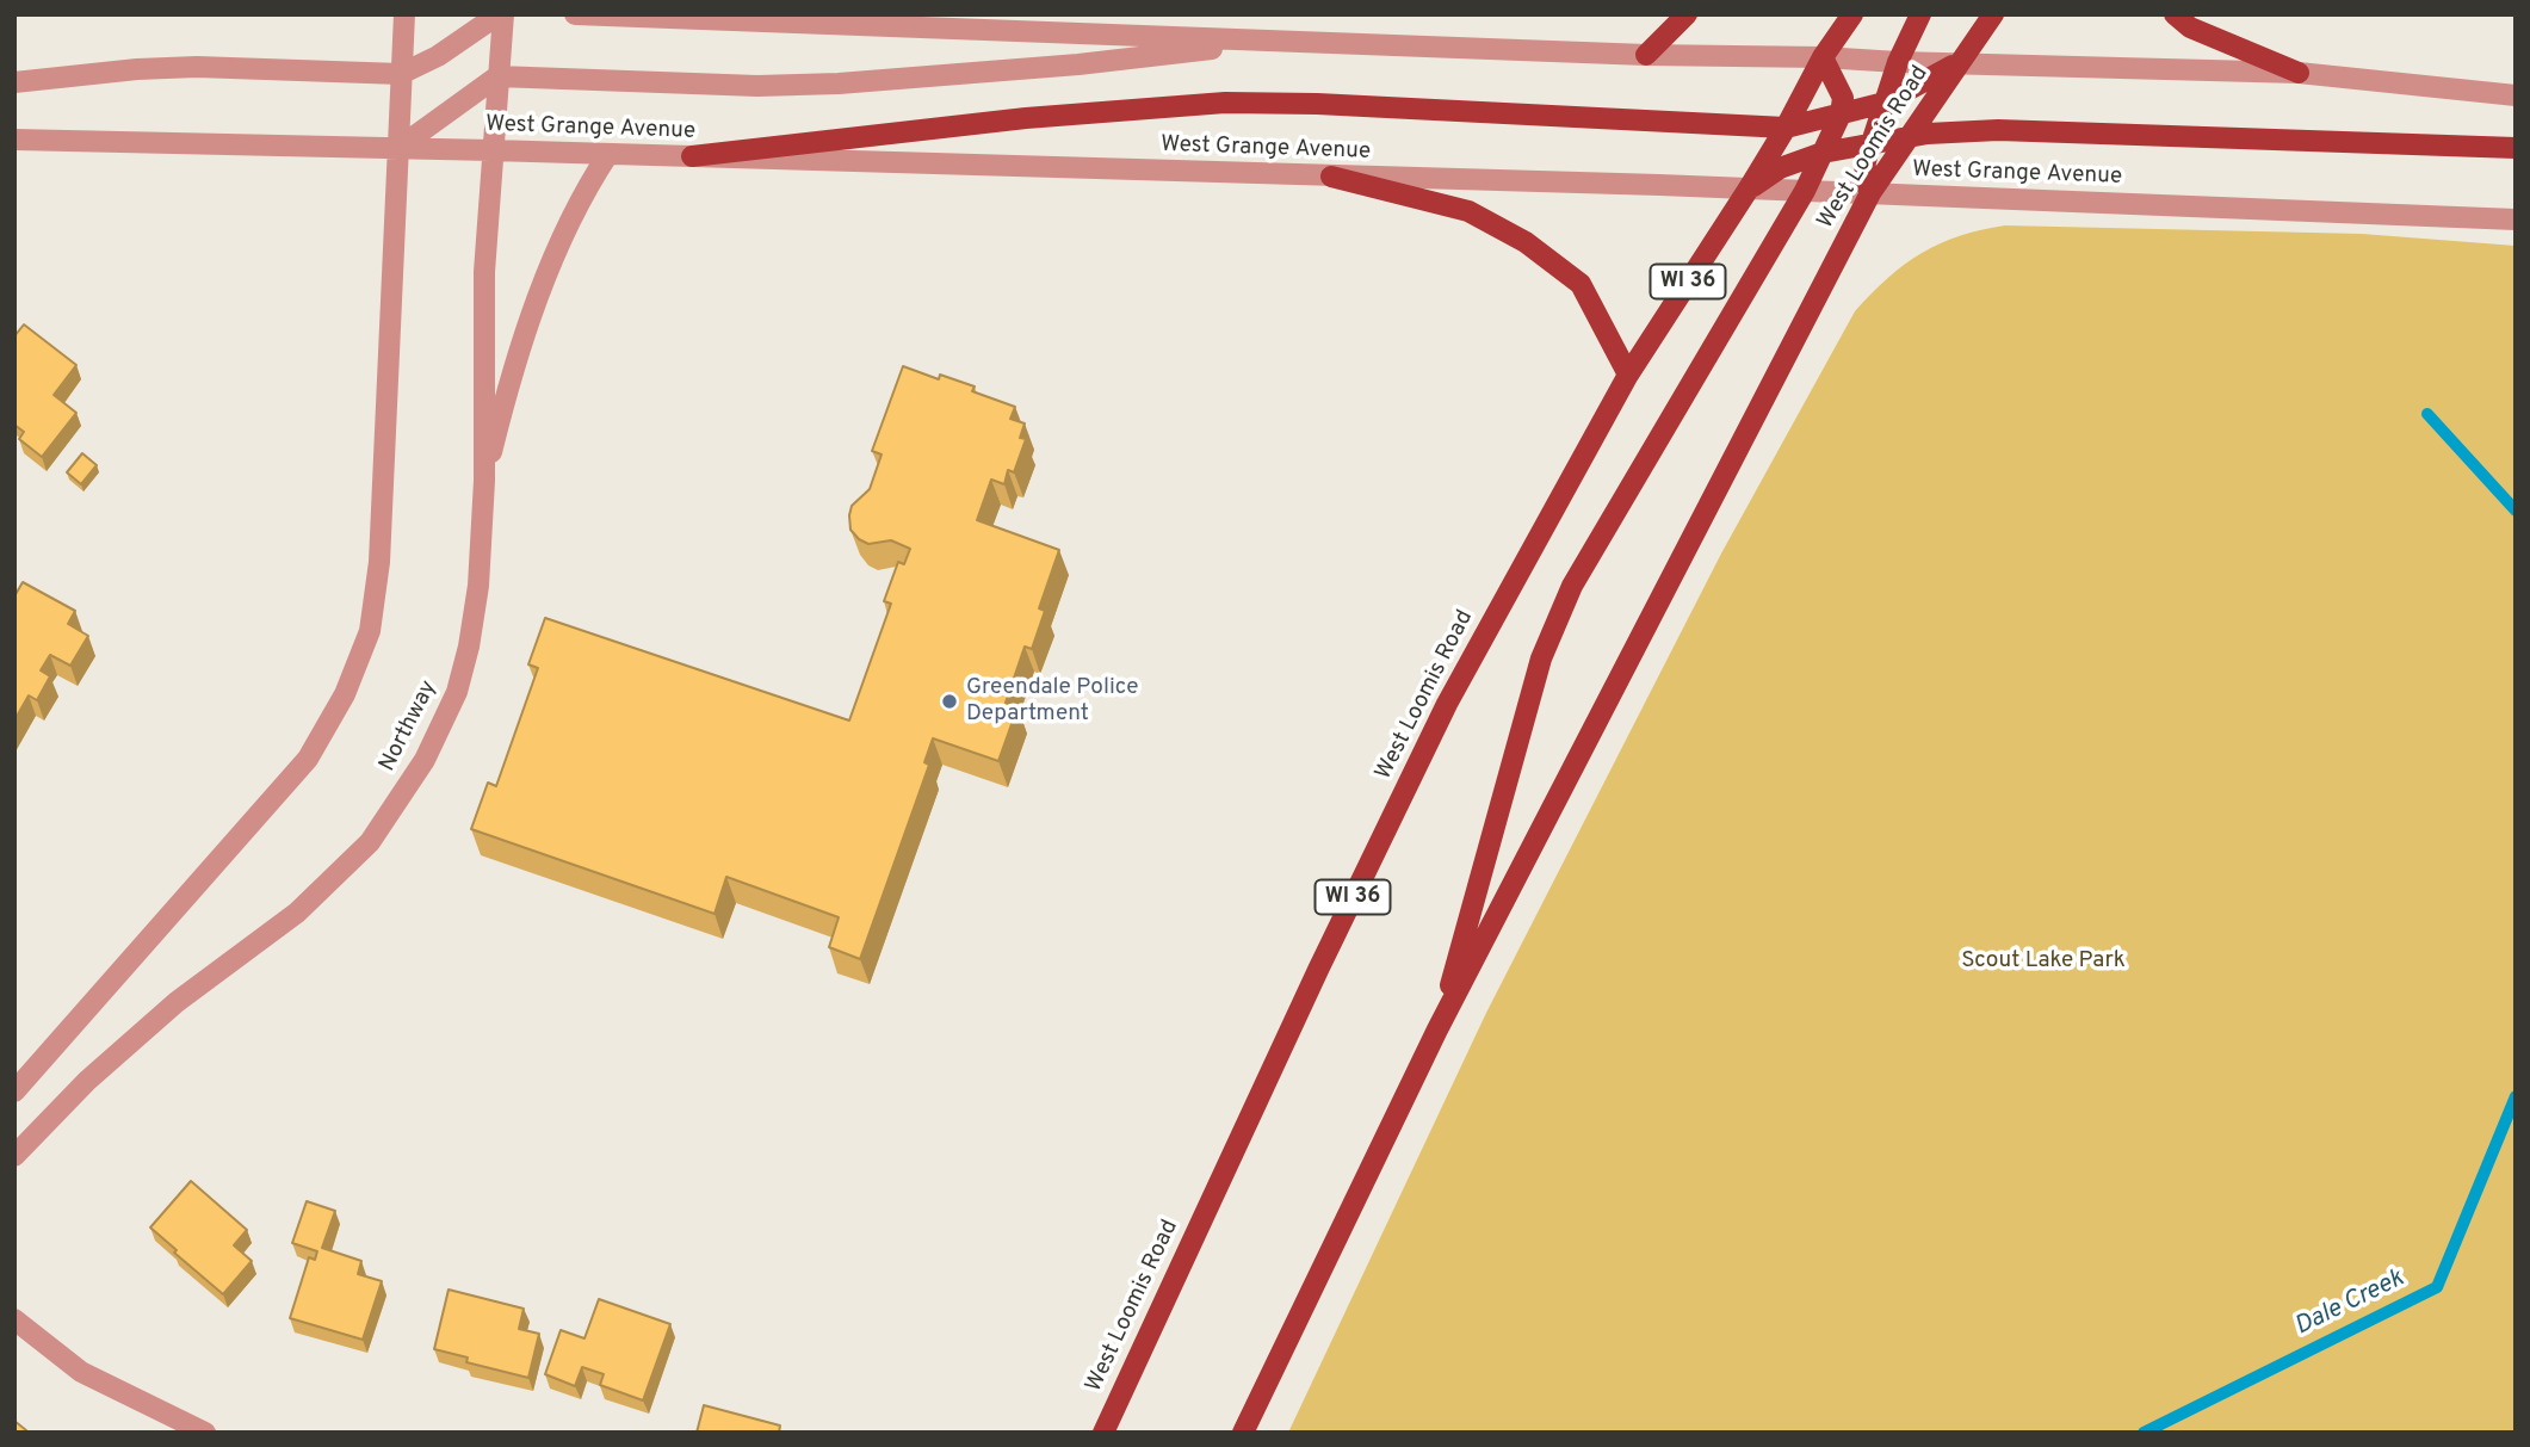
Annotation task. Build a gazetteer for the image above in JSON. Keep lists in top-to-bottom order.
{
  "streets": {
    "main road": ["West Loomis Road", "WI 36"],
    "street": ["West Grange Avenue", "Northway"]
  },
  "crossings": [
    ["West Grange Avenue", "West Loomis Road"],
    ["West Grange Avenue", "Northway"]
  ],
  "water": ["Dale Creek"],
  "parks": ["Scout Lake Park"],
  "places": ["Greendale Police Department"]
}
